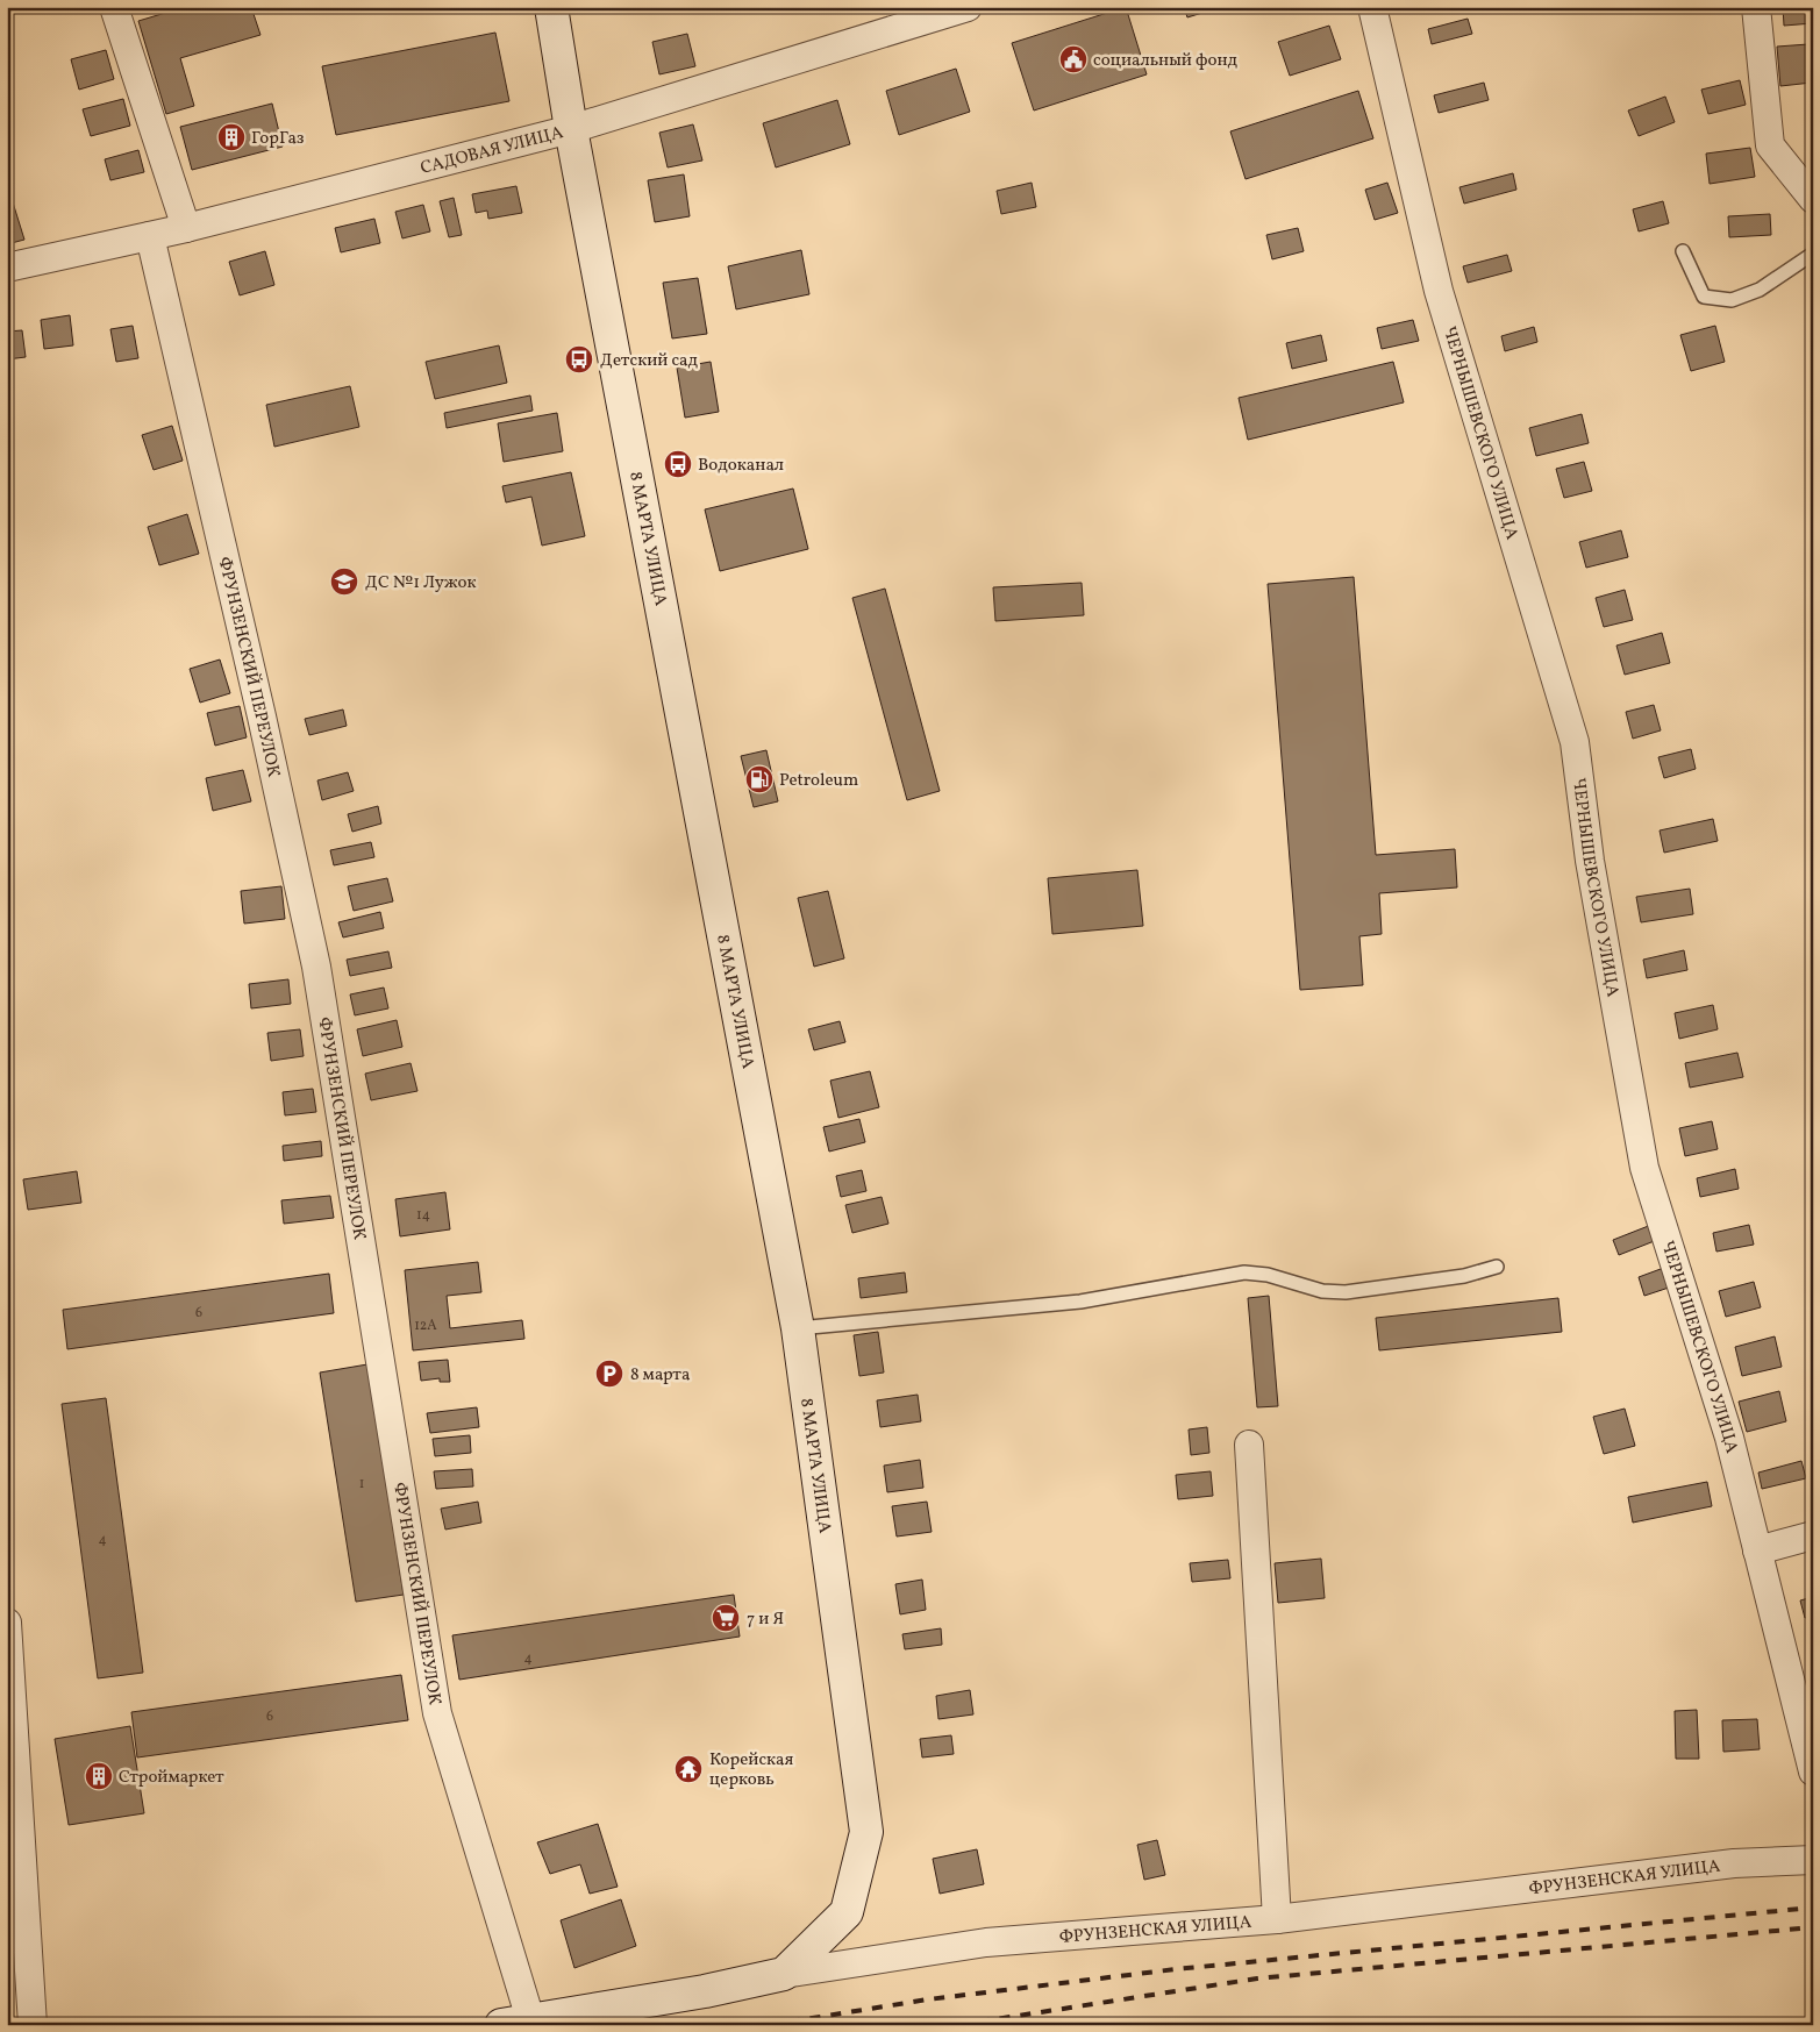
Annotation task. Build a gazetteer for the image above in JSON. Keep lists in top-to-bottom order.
{
  "streets": {
    "street": [
      "САДОВАЯ УЛИЦА",
      "ЧЕРНЫШЕВСКОГО УЛИЦА",
      "8 МАРТА УЛИЦА",
      "ФРУНЗЕНСКИЙ ПЕРЕУЛОК",
      "ФРУНЗЕНСКАЯ УЛИЦА"
    ]
  },
  "crossings": [
    ["САДОВАЯ УЛИЦА", "8 МАРТА УЛИЦА"],
    ["САДОВАЯ УЛИЦА", "ФРУНЗЕНСКИЙ ПЕРЕУЛОК"],
    ["8 МАРТА УЛИЦА", "ФРУНЗЕНСКАЯ УЛИЦА"],
    ["ФРУНЗЕНСКИЙ ПЕРЕУЛОК", "ФРУНЗЕНСКАЯ УЛИЦА"]
  ],
  "places": {
    "public building": ["социальный фонд"],
    "building": ["ГорГаз", "Строймаркет"],
    "bus stop": ["Детский сад", "Водоканал"],
    "school or university": ["ДС №1 Лужок"],
    "fuel station": ["Petroleum"],
    "parking": ["8 марта"],
    "supermarket": ["7 и Я"],
    "temple": ["Корейская церковь"]
  },
  "house_numbers": [
    "14",
    "6",
    "12А",
    "1",
    "4",
    "4",
    "6"
  ]
}
